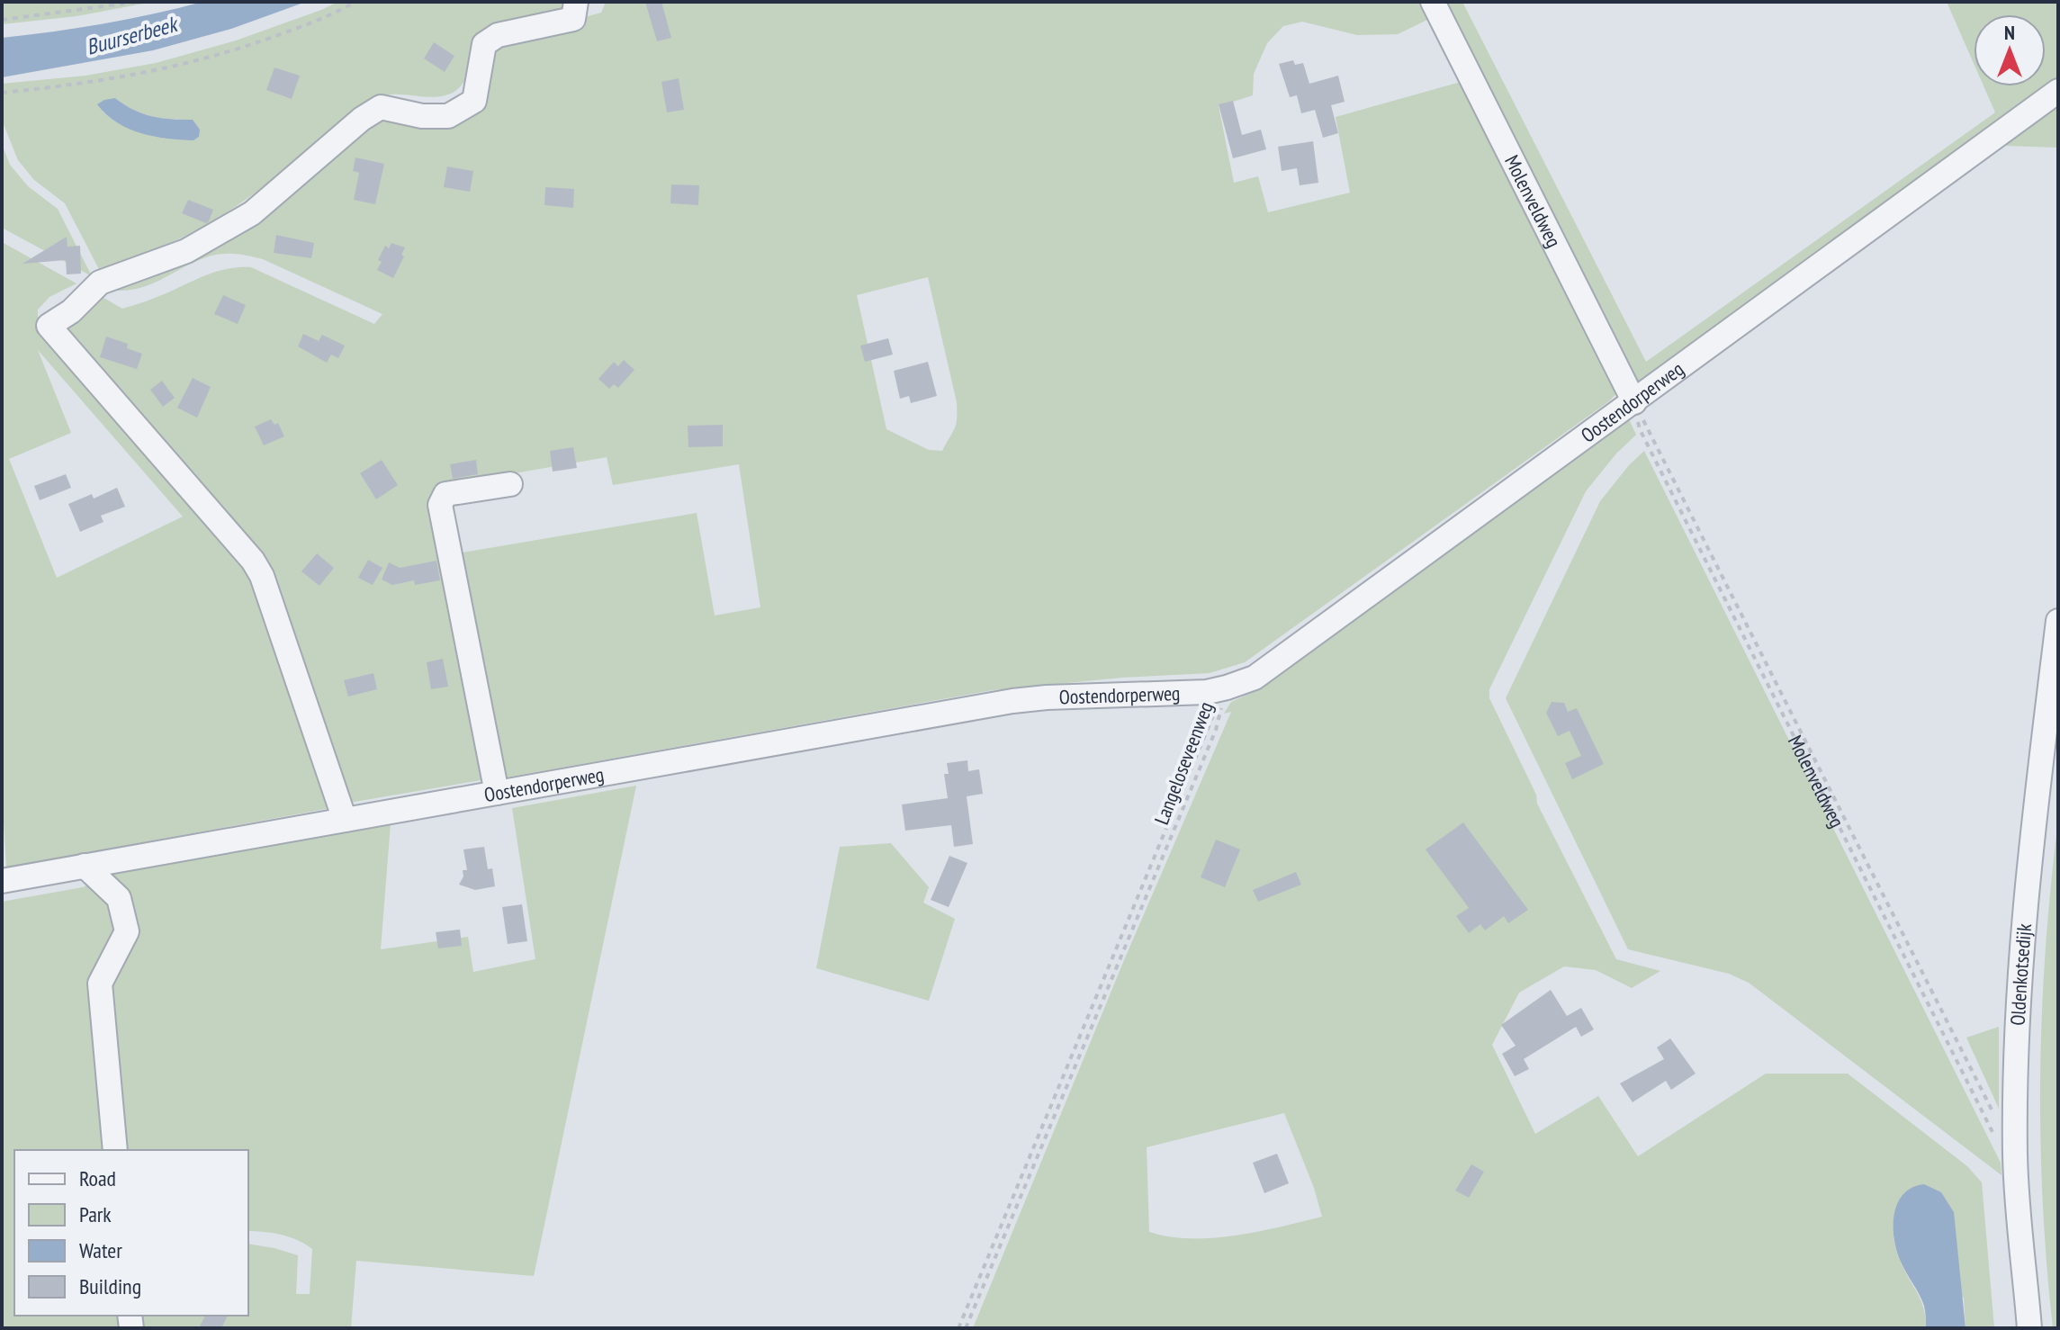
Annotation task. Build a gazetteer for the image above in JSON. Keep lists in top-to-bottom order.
{
  "streets": {
    "street": ["Molenveldweg", "Oostendorperweg", "Oldenkotsedijk"],
    "path": ["Langeloseveenweg"]
  },
  "crossings": [
    ["Molenveldweg", "Oostendorperweg"],
    ["Molenveldweg", "Oldenkotsedijk"],
    ["Oostendorperweg", "Langeloseveenweg"]
  ],
  "water": ["Buurserbeek"],
  "legend": [
    "Road",
    "Park",
    "Water",
    "Building"
  ],
  "north": "top"
}
